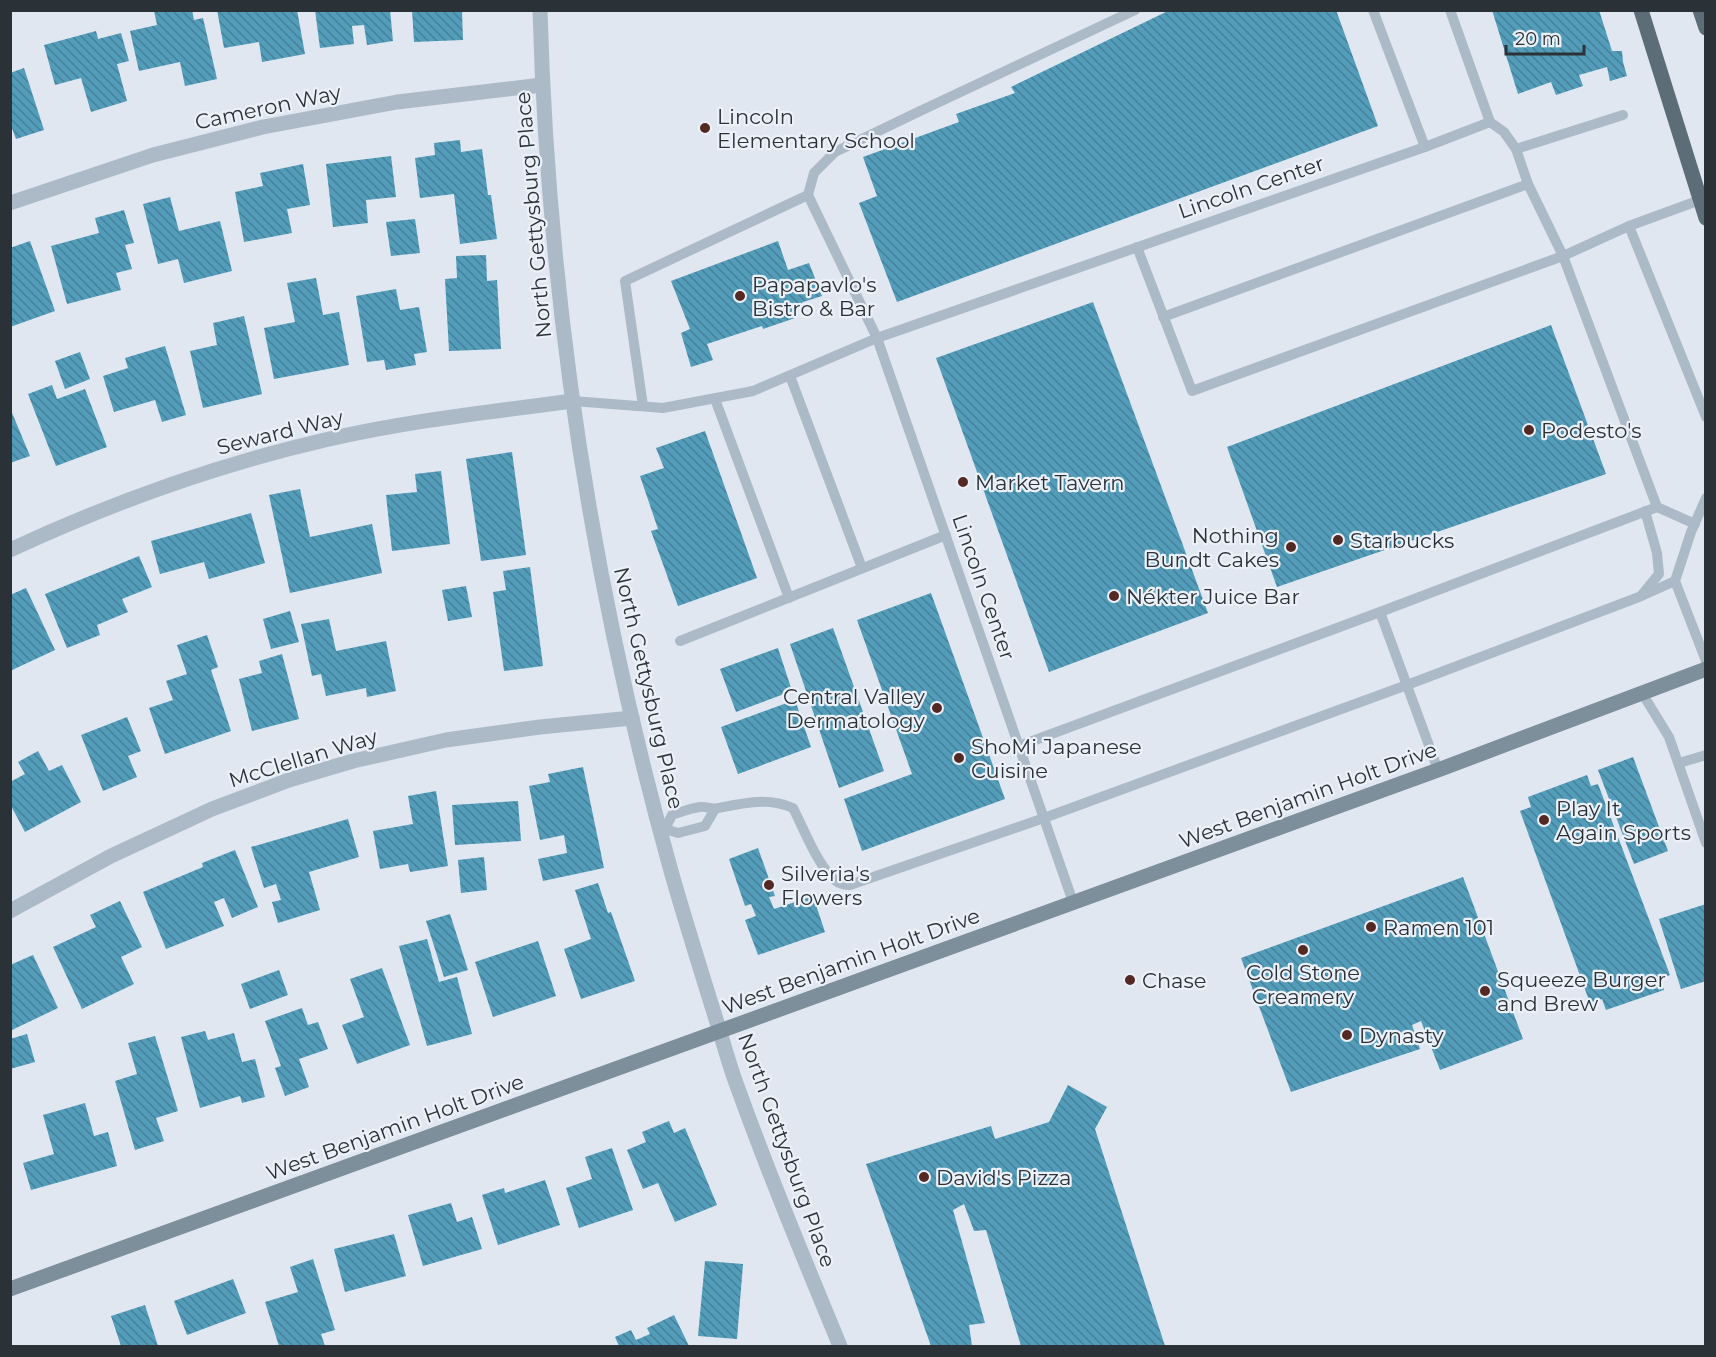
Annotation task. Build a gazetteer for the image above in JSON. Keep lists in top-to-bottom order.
{
  "streets": {
    "main road": ["West Benjamin Holt Drive"],
    "street": [
      "Cameron Way",
      "North Gettysburg Place",
      "Seward Way",
      "McClellan Way"
    ],
    "lane": ["Lincoln Center"]
  },
  "crossings": [
    ["Cameron Way", "North Gettysburg Place"],
    ["Lincoln Center", "North Gettysburg Place"],
    ["Lincoln Center", "Seward Way"],
    ["Lincoln Center", "West Benjamin Holt Drive"],
    ["North Gettysburg Place", "Seward Way"],
    ["North Gettysburg Place", "McClellan Way"],
    ["North Gettysburg Place", "West Benjamin Holt Drive"]
  ],
  "places": [
    "Lincoln Elementary School",
    "Papapavlo's Bistro & Bar",
    "Podesto's",
    "Market Tavern",
    "Starbucks",
    "Nothing Bundt Cakes",
    "Nékter Juice Bar",
    "Central Valley Dermatology",
    "ShoMi Japanese Cuisine",
    "Play It Again Sports",
    "Silveria's Flowers",
    "Ramen 101",
    "Cold Stone Creamery",
    "Chase",
    "Squeeze Burger and Brew",
    "Dynasty",
    "David's Pizza"
  ],
  "scale_bar": "20 m"
}
